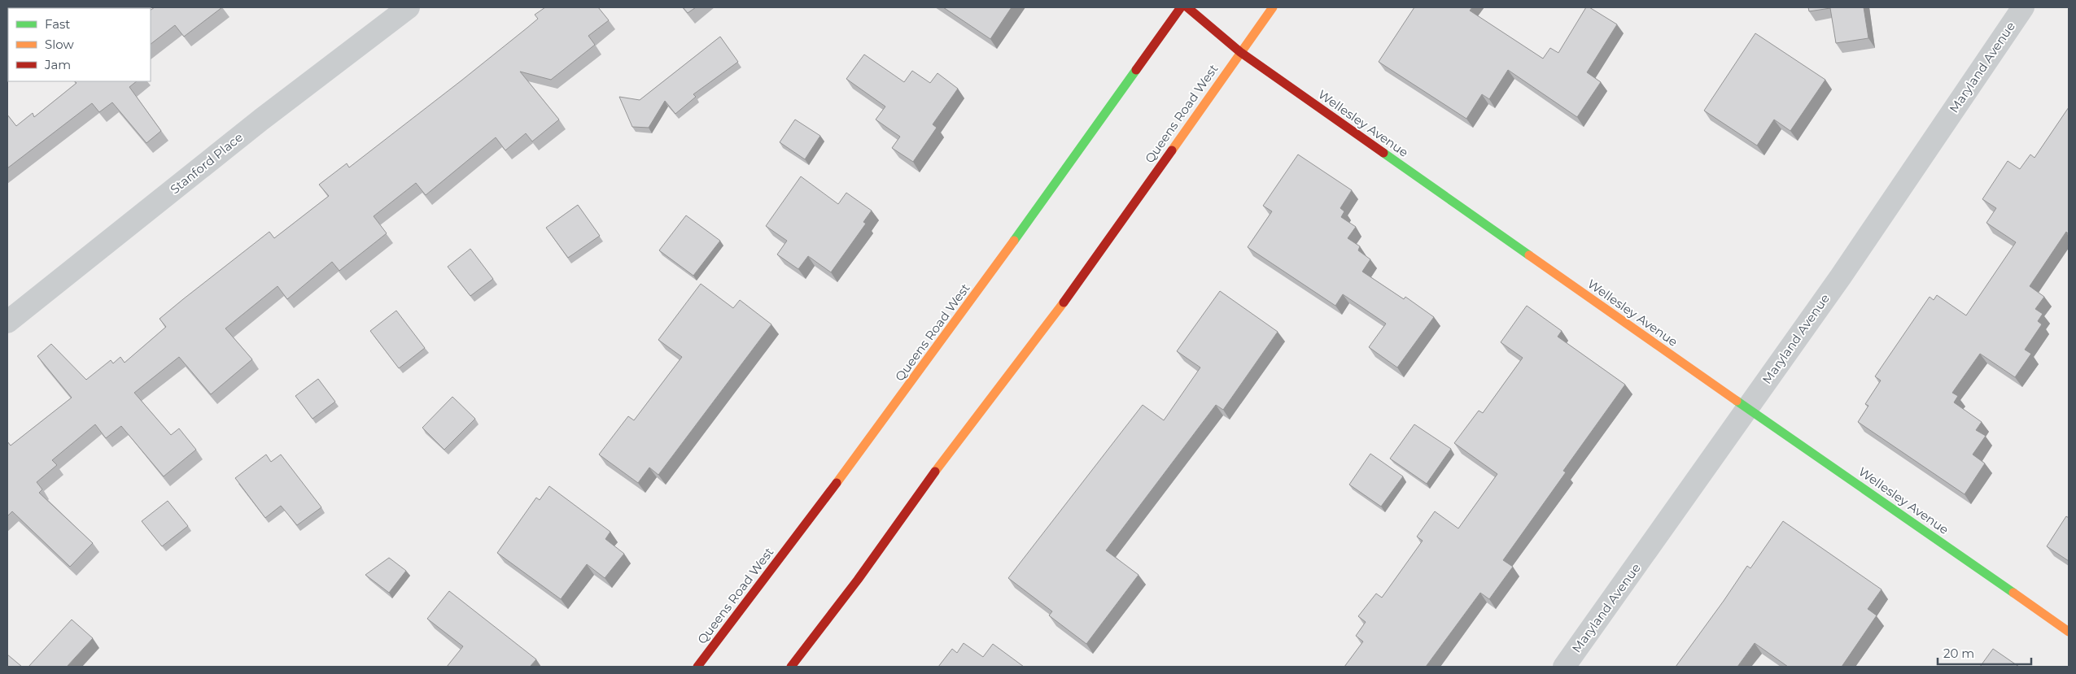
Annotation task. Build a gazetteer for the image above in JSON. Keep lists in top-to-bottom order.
{
  "streets": {
    "street": [
      "Maryland Avenue",
      "Queens Road West",
      "Wellesley Avenue",
      "Stanford Place"
    ]
  },
  "crossings": [
    ["Maryland Avenue", "Wellesley Avenue"],
    ["Queens Road West", "Wellesley Avenue"]
  ],
  "legend": ["Fast", "Slow", "Jam"],
  "scale_bar": "20 m"
}
